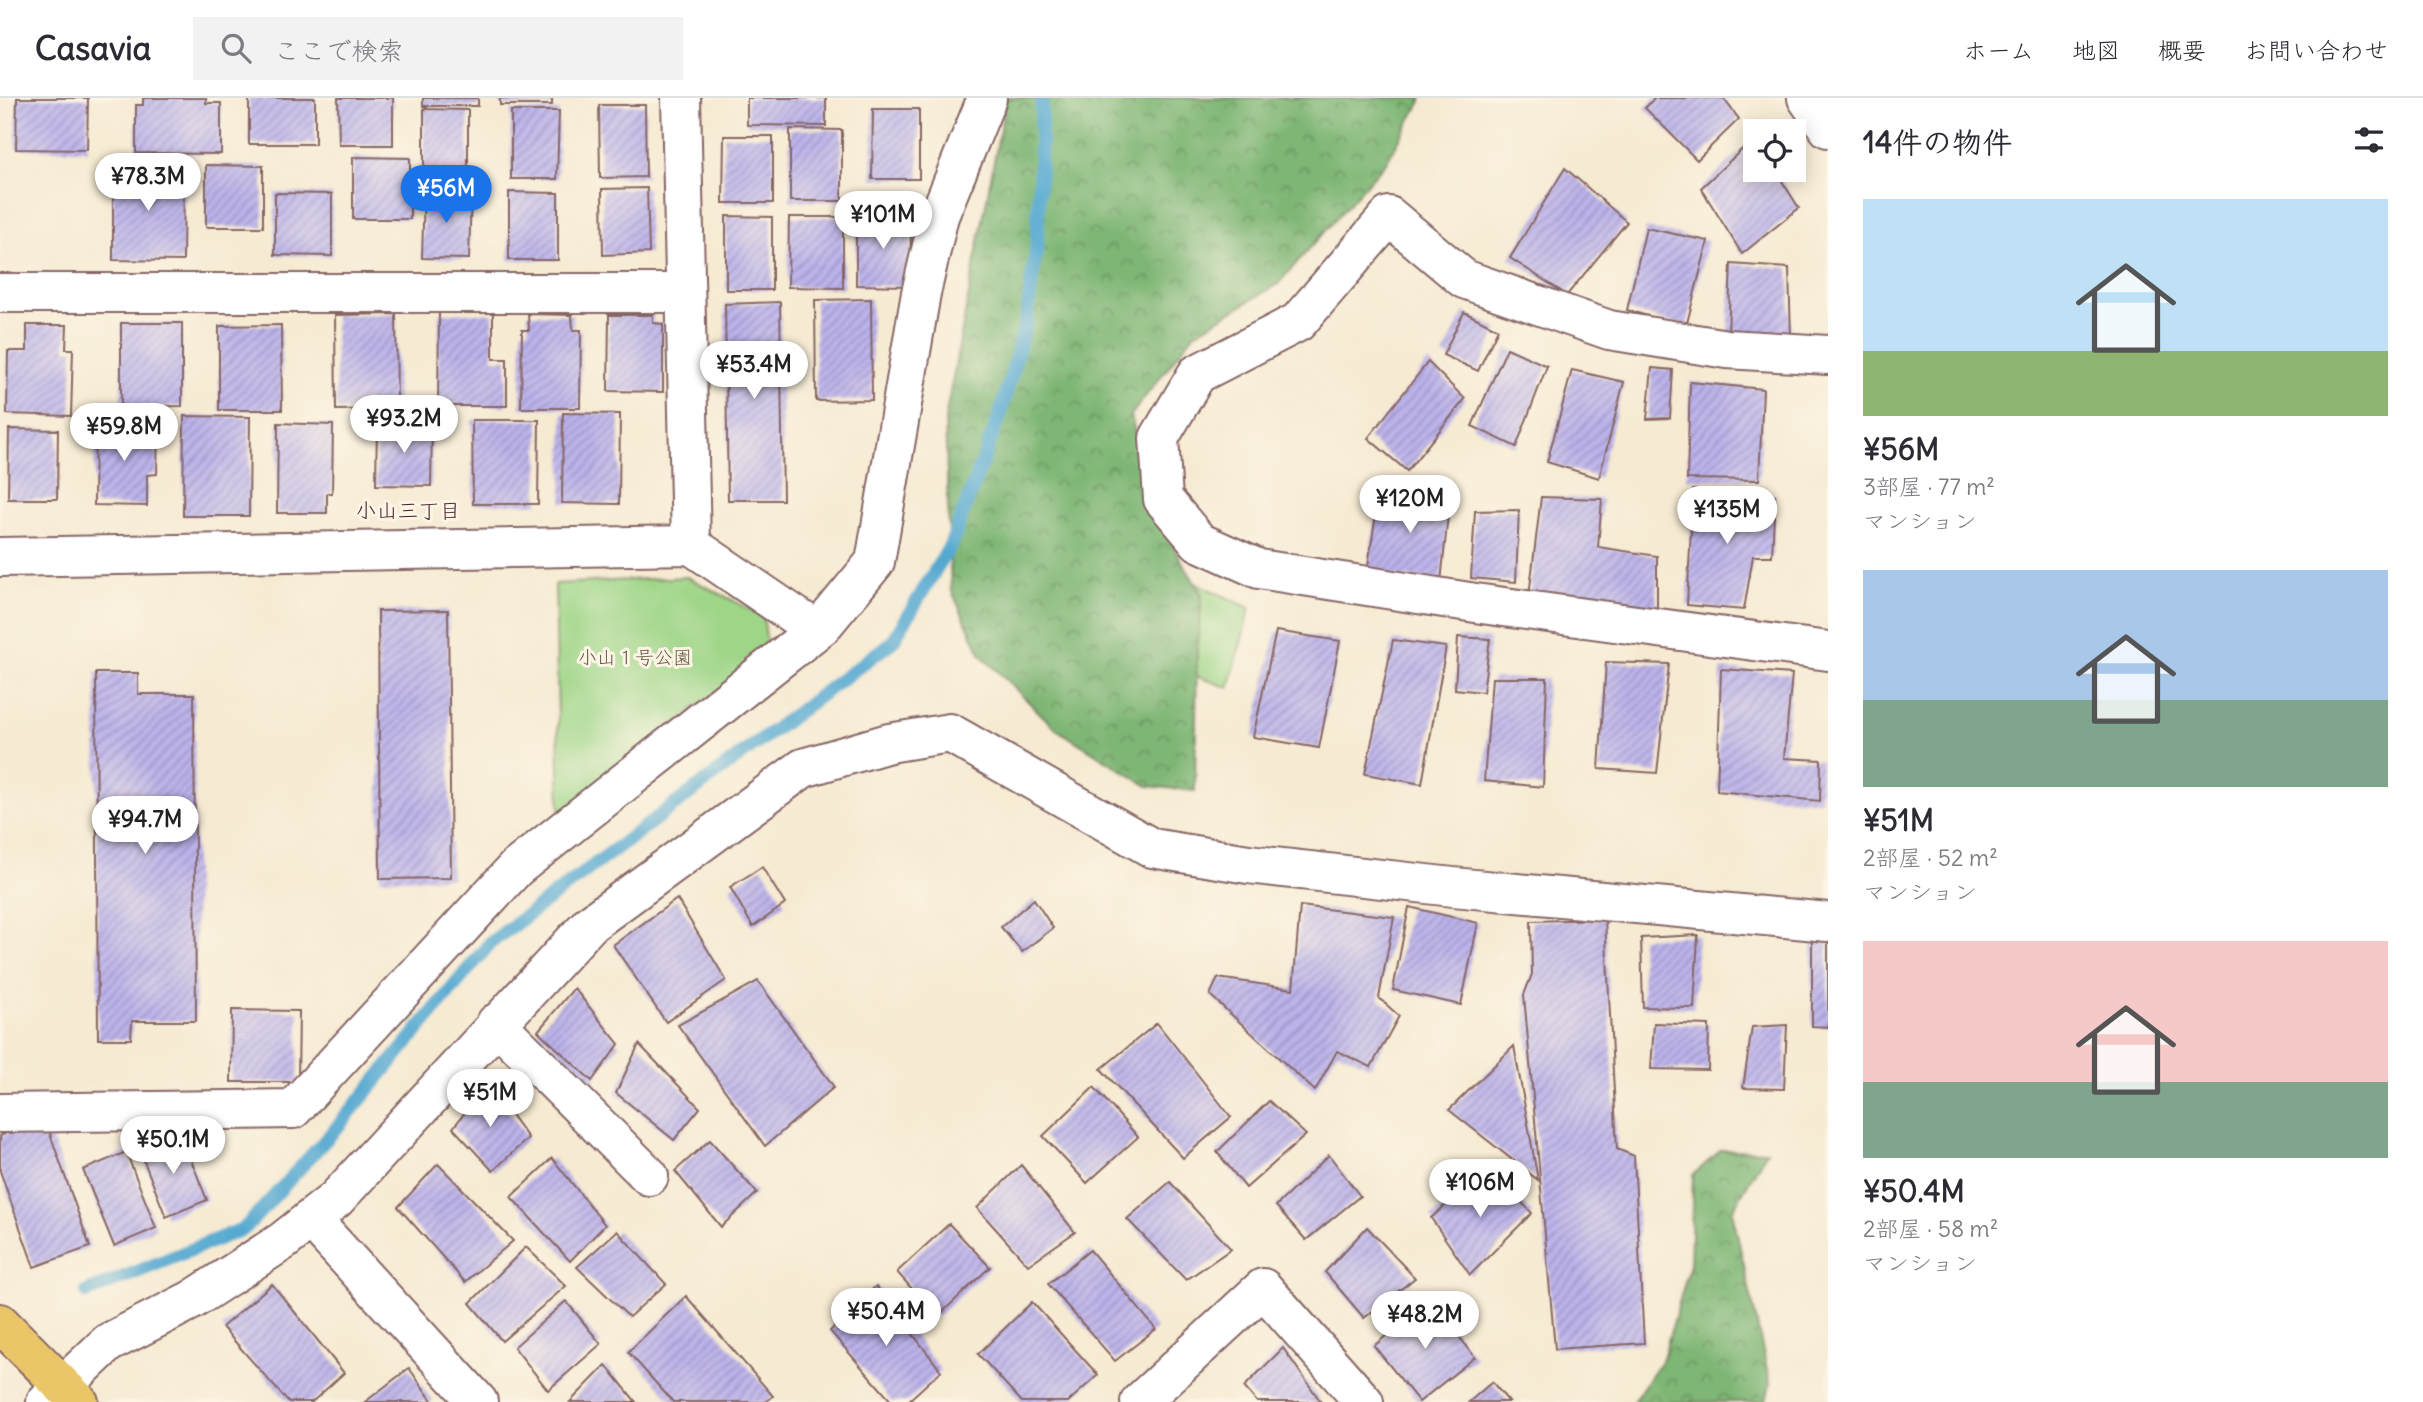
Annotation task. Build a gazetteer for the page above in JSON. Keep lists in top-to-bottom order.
{
  "districts": ["小山三丁目"],
  "parks": ["小山１号公園"],
  "page": {
    "header": "Casavia",
    "search": "ここで検索",
    "nav": [
      "ホーム",
      "地図",
      "概要",
      "お問い合わせ"
    ],
    "heading": "14件の物件",
    "price": [
      "¥78.3M",
      "¥56M",
      "¥101M",
      "¥53.4M",
      "¥93.2M",
      "¥59.8M",
      "¥120M",
      "¥135M",
      "¥94.7M",
      "¥51M",
      "¥50.1M",
      "¥106M",
      "¥50.4M",
      "¥48.2M"
    ],
    "list": [
      {
        "name": "¥56M",
        "note": "3部屋 · 77 m² · マンション"
      },
      {
        "name": "¥51M",
        "note": "2部屋 · 52 m² · マンション"
      },
      {
        "name": "¥50.4M",
        "note": "2部屋 · 58 m² · マンション"
      }
    ]
  }
}
